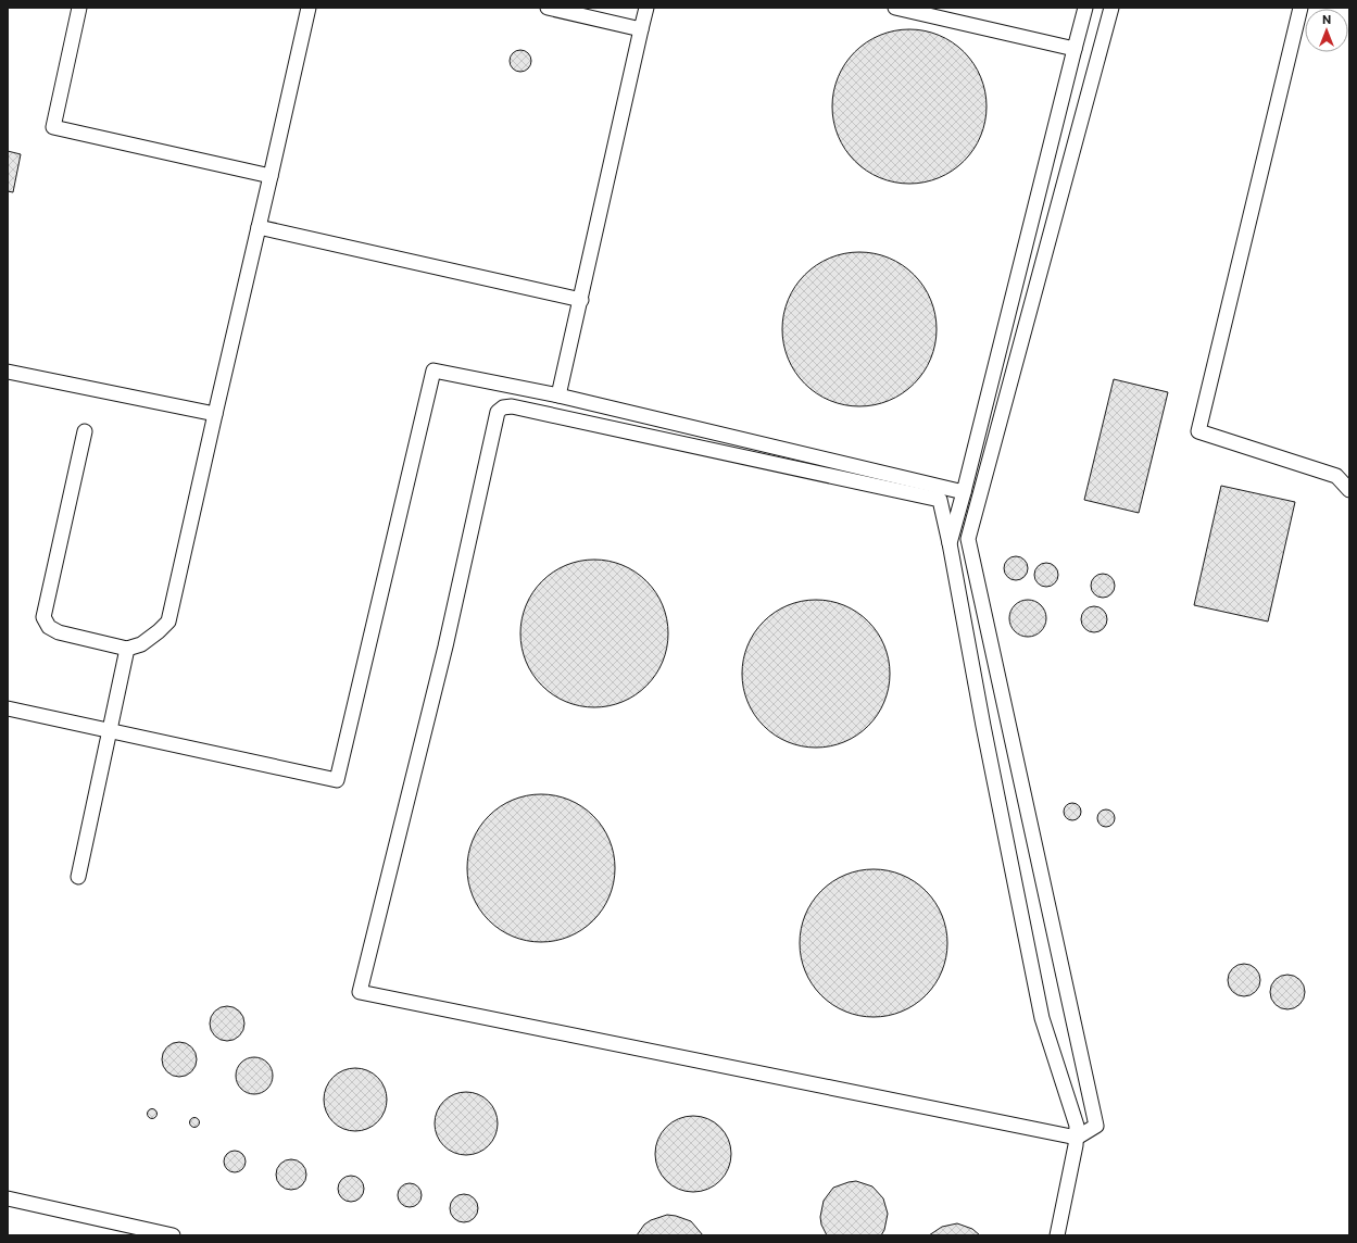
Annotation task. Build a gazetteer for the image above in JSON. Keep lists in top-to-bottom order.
{
  "north": "top"
}
